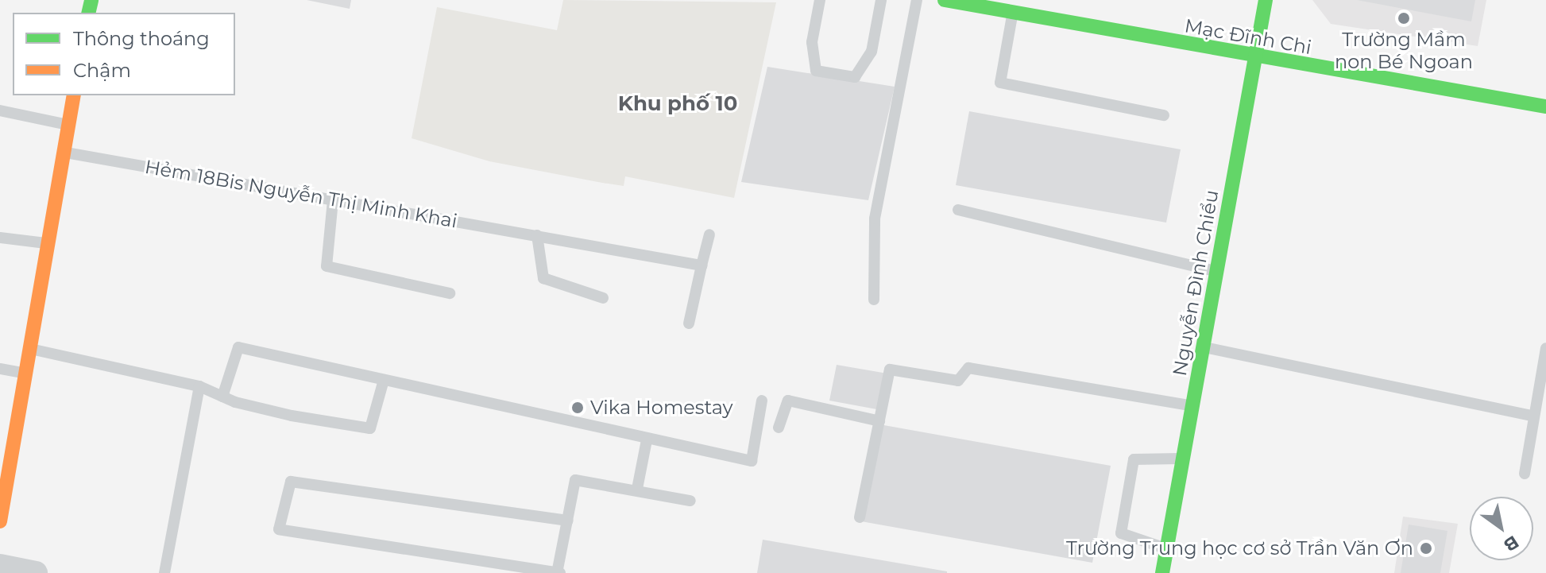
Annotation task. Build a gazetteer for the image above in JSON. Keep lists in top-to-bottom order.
{
  "streets": {
    "main road": ["Mạc Đĩnh Chi", "Nguyễn Đình Chiểu"],
    "lane": ["Hẻm 18Bis Nguyễn Thị Minh Khai"]
  },
  "crossings": [
    ["Mạc Đĩnh Chi", "Nguyễn Đình Chiểu"]
  ],
  "districts": ["Khu phố 10"],
  "places": ["Trường Mầm non Bé Ngoan", "Vika Homestay", "Trường Trung học cơ sở Trần Văn Ơn"],
  "legend": ["Thông thoáng", "Chậm"],
  "north": "bottom right"
}
